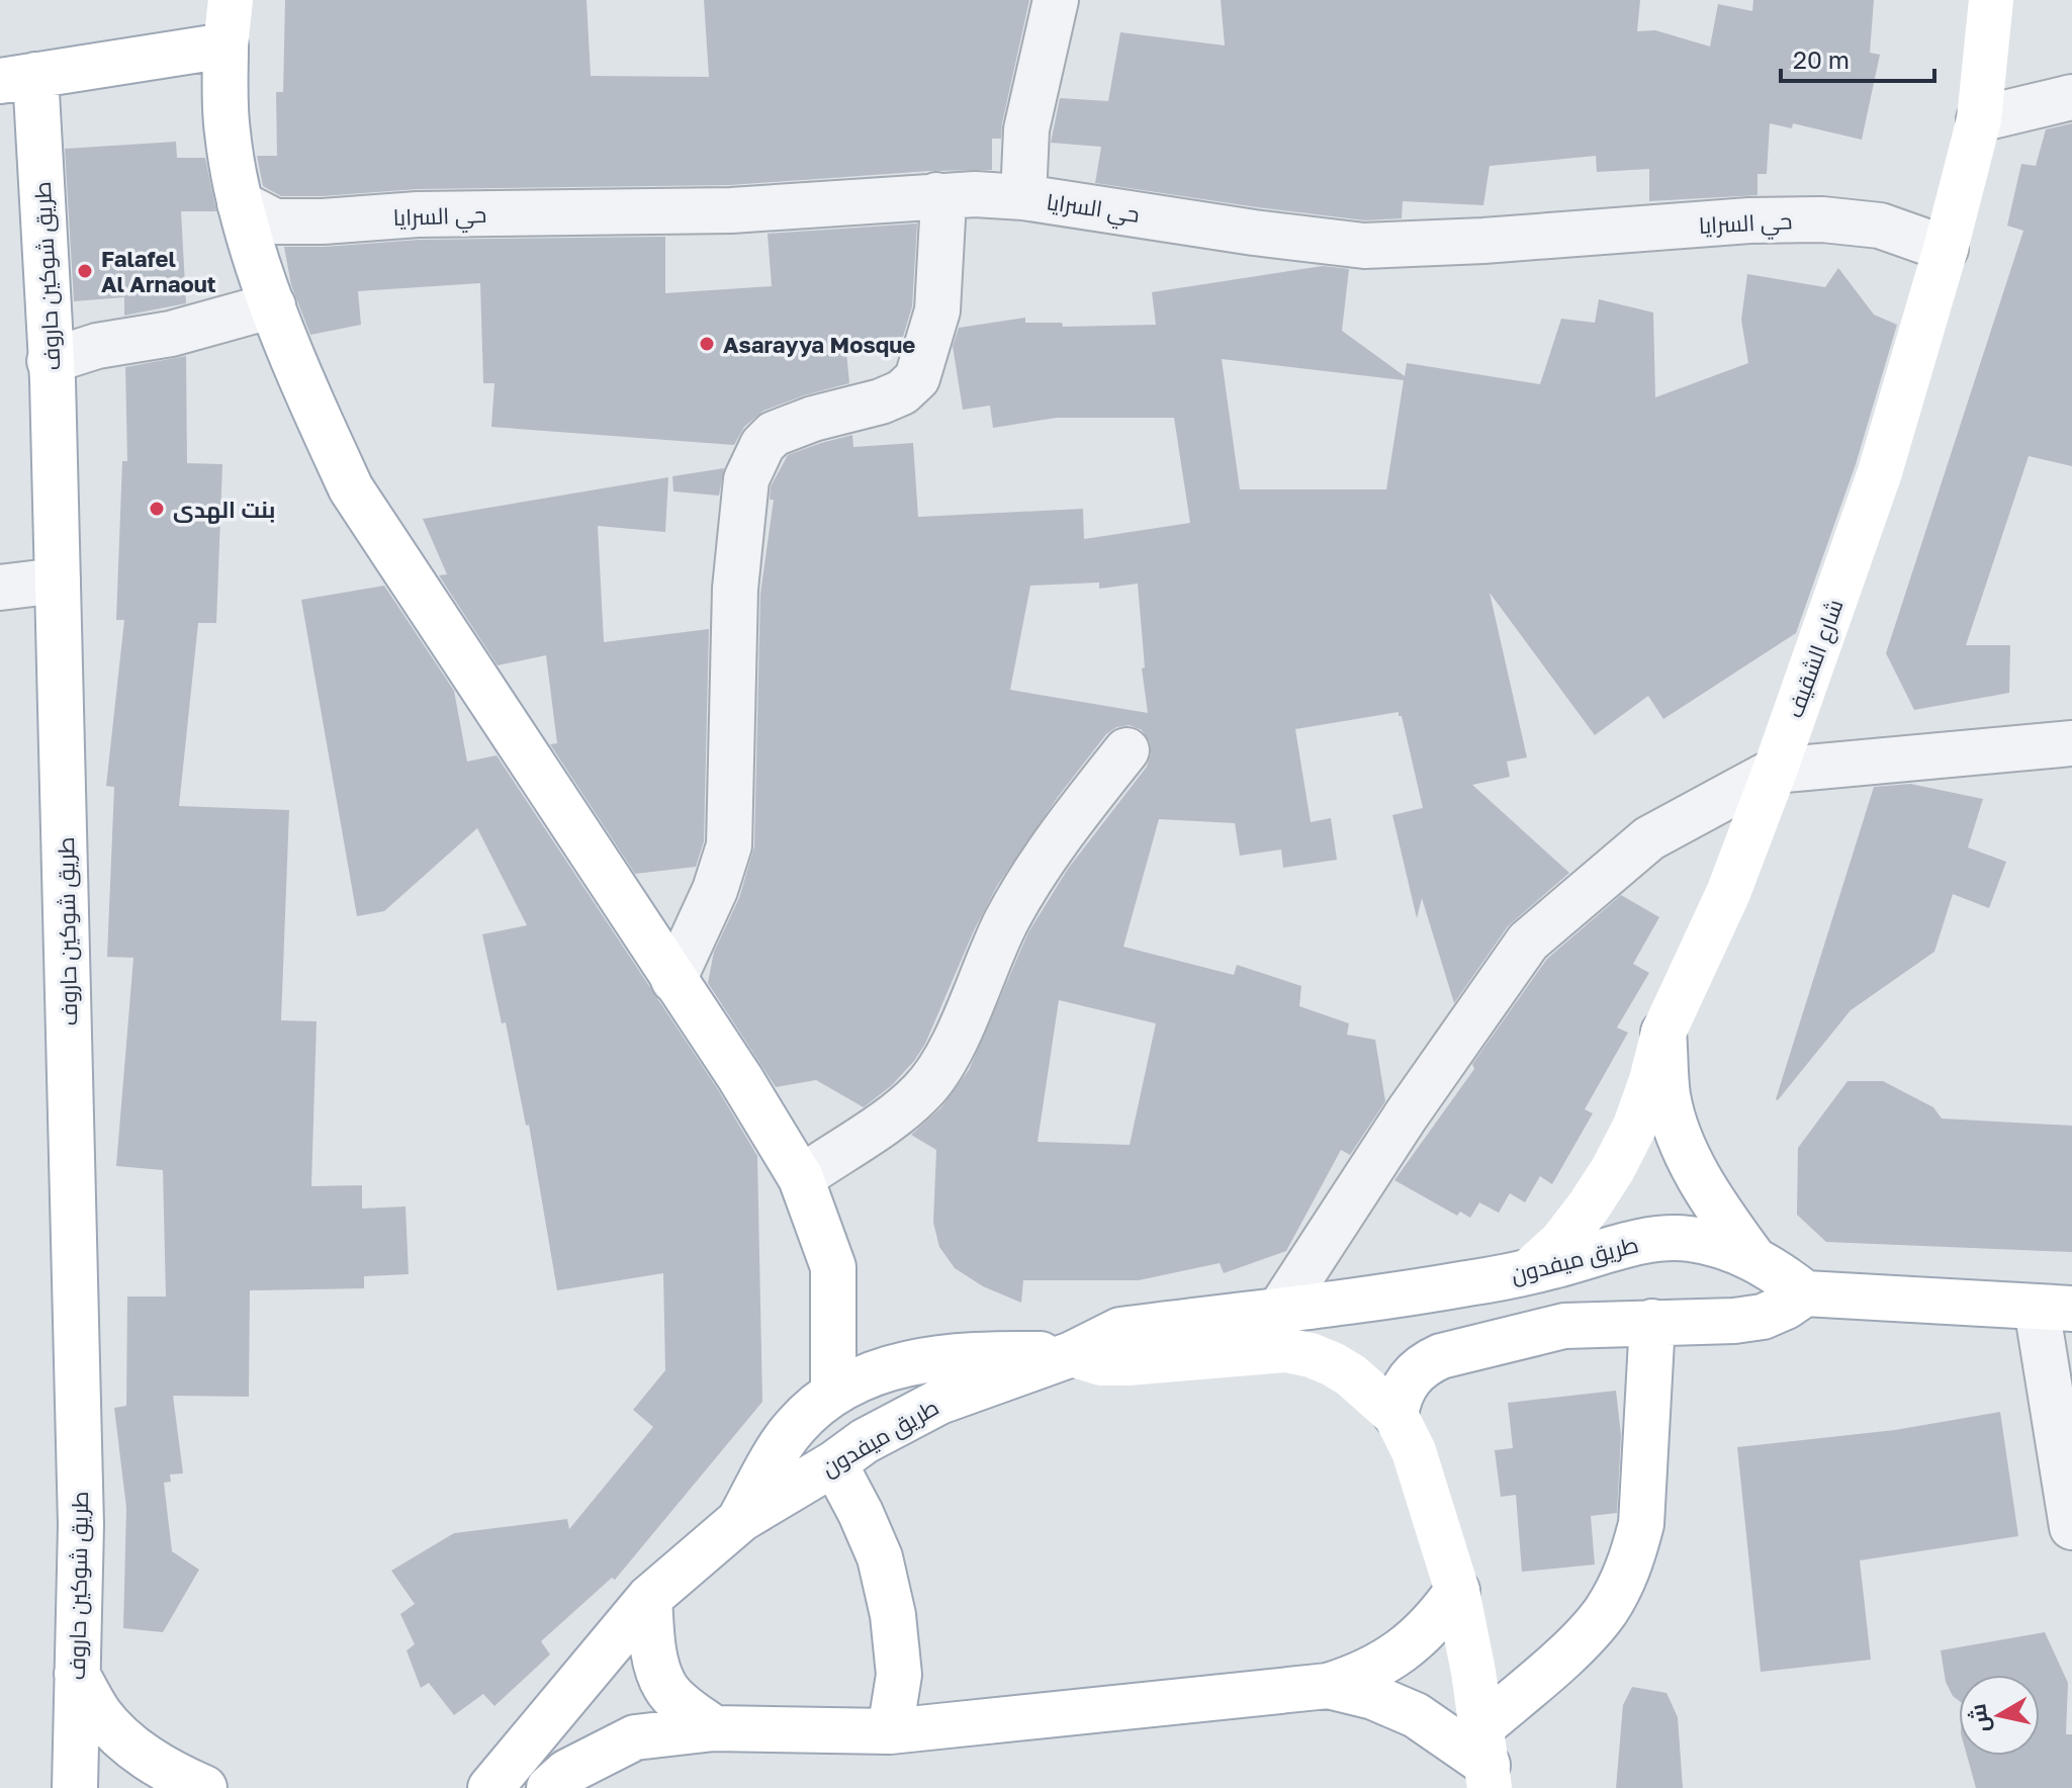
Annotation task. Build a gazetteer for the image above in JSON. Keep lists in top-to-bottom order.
{
  "streets": {
    "main road": ["طريق شوكين حاروف", "شارع الشقيف", "طريق ميفدون"],
    "street": ["حي السرايا"]
  },
  "crossings": [
    ["حي السرايا", "شارع الشقيف"],
    ["شارع الشقيف", "طريق ميفدون"]
  ],
  "places": ["Falafel Al Arnaout", "Asarayya Mosque", "بنت الهدى"],
  "scale_bar": "20 m",
  "north": "left"
}
